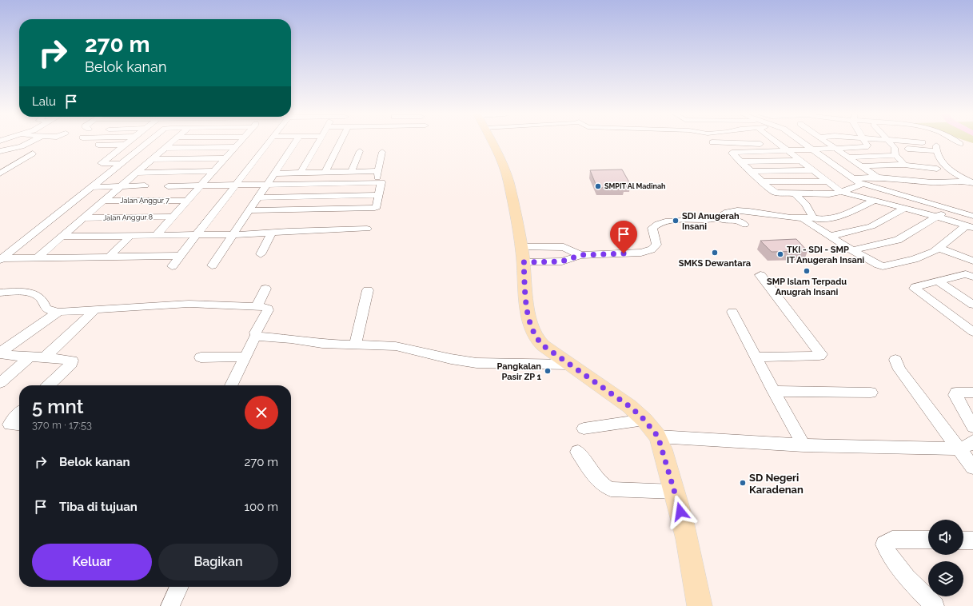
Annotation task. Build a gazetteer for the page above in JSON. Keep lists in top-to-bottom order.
{
  "streets": {
    "street": ["Jalan Anggur 7", "Jalan Anggur 8"]
  },
  "places": [
    "SMPIT Al Madinah",
    "SDI Anugerah Insani",
    "SMKS Dewantara",
    "TKI - SDI - SMP IT Anugerah Insani",
    "SMP Islam Terpadu Anugrah Insani",
    "Pangkalan Pasir ZP 1",
    "SD Negeri Karadenan"
  ],
  "page": {
    "turn": ["270 m", "Belok kanan"],
    "then": "Lalu",
    "heading": ["5 mnt", "370 m · 17:53"],
    "list": [
      {
        "name": "Belok kanan",
        "value": "270 m"
      },
      {
        "name": "Tiba di tujuan",
        "value": "100 m"
      }
    ],
    "buttons": ["Keluar", "Bagikan"]
  }
}
